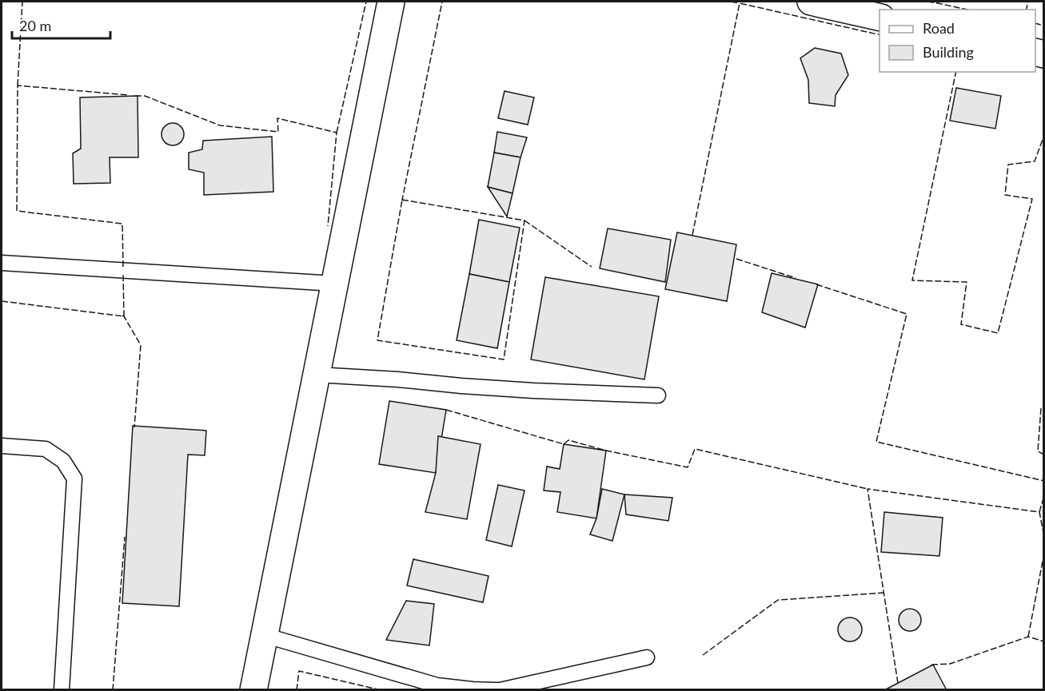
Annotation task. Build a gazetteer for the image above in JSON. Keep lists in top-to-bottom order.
{
  "legend": ["Road", "Building"],
  "scale_bar": "20 m"
}
